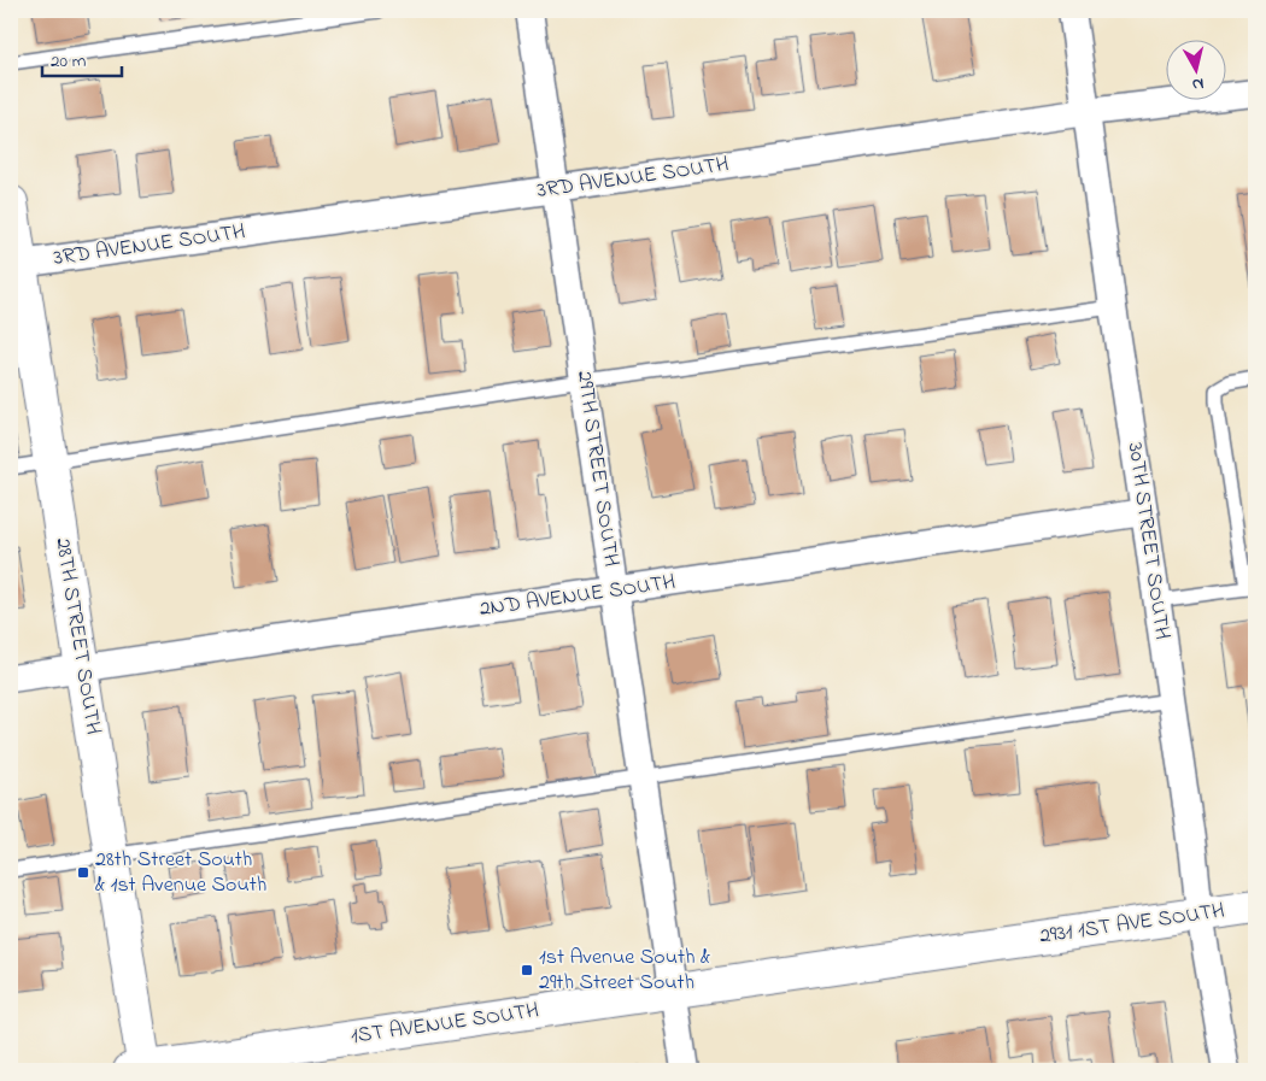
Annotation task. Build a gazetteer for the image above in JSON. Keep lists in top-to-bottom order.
{
  "streets": {
    "main road": ["28TH STREET SOUTH", "2931 1ST AVE SOUTH", "1ST AVENUE SOUTH"],
    "street": [
      "3RD AVENUE SOUTH",
      "29TH STREET SOUTH",
      "30TH STREET SOUTH",
      "2ND AVENUE SOUTH"
    ]
  },
  "crossings": [
    ["3RD AVENUE SOUTH", "29TH STREET SOUTH"],
    ["3RD AVENUE SOUTH", "30TH STREET SOUTH"],
    ["3RD AVENUE SOUTH", "28TH STREET SOUTH"],
    ["29TH STREET SOUTH", "2ND AVENUE SOUTH"],
    ["29TH STREET SOUTH", "1ST AVENUE SOUTH"],
    ["30TH STREET SOUTH", "2ND AVENUE SOUTH"],
    ["30TH STREET SOUTH", "2931 1ST AVE SOUTH"],
    ["2ND AVENUE SOUTH", "28TH STREET SOUTH"],
    ["28TH STREET SOUTH", "1ST AVENUE SOUTH"],
    ["2931 1ST AVE SOUTH", "1ST AVENUE SOUTH"]
  ],
  "places": {
    "transit": ["28th Street South & 1st Avenue South", "1st Avenue South & 29th Street South"]
  },
  "scale_bar": "20 m",
  "north": "bottom"
}
